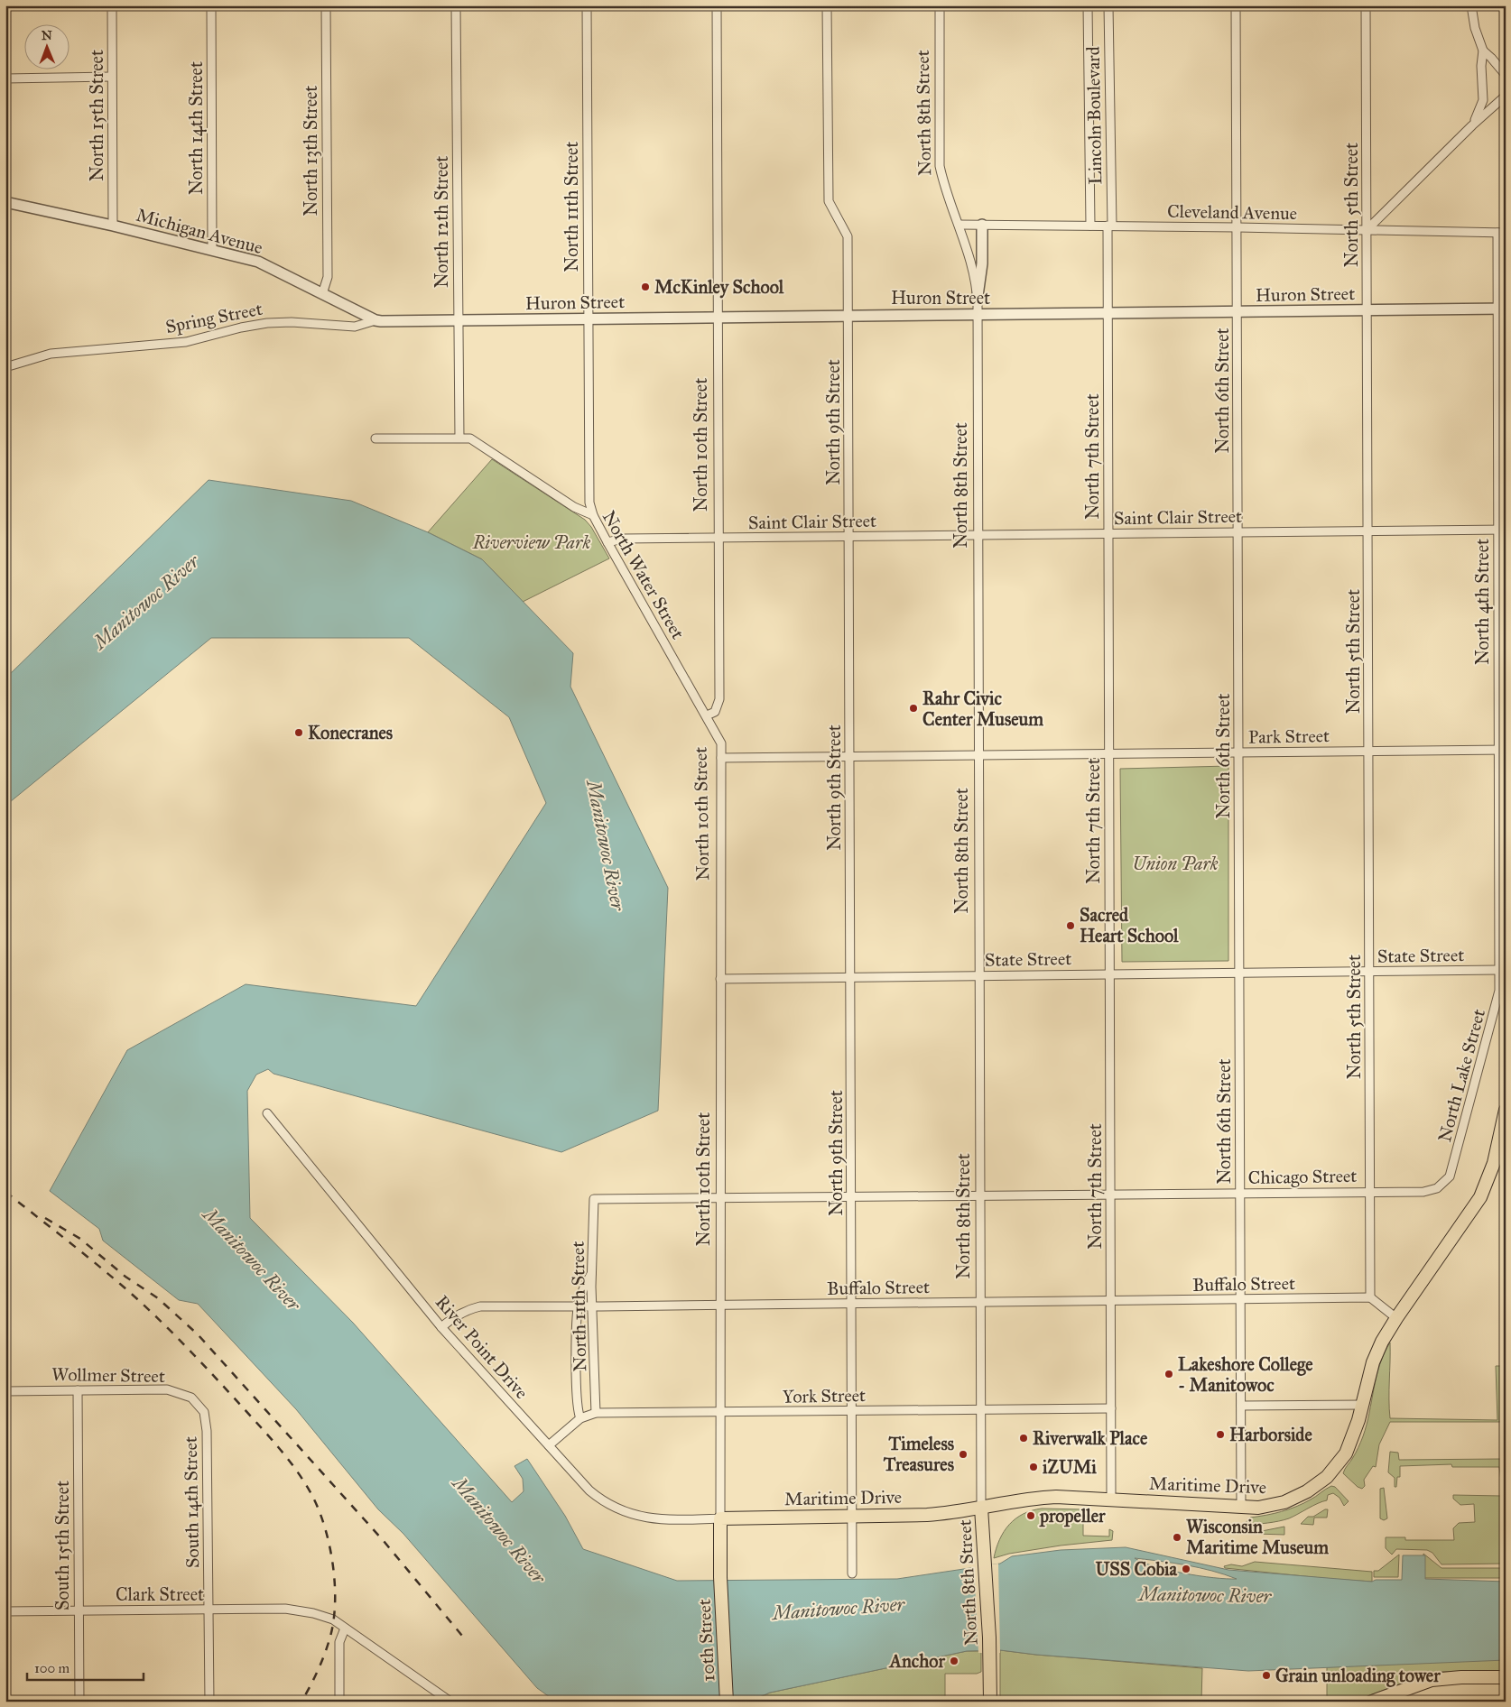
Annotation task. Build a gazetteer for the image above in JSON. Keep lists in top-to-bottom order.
{
  "streets": {
    "main road": [
      "North 8th Street",
      "North 10th Street",
      "Maritime Drive",
      "10th Street"
    ],
    "street": [
      "North 15th Street",
      "Lincoln Boulevard",
      "North 14th Street",
      "North 13th Street",
      "North 5th Street",
      "North 11th Street",
      "Cleveland Avenue",
      "North 12th Street",
      "Michigan Avenue",
      "Huron Street",
      "Spring Street",
      "North 6th Street",
      "North 9th Street",
      "North 7th Street",
      "Saint Clair Street",
      "North Water Street",
      "North 4th Street",
      "Park Street",
      "State Street",
      "North Lake Street",
      "Chicago Street",
      "Buffalo Street",
      "River Point Drive",
      "Wollmer Street",
      "York Street",
      "South 14th Street",
      "South 15th Street",
      "Clark Street"
    ]
  },
  "crossings": [
    ["North 8th Street", "Cleveland Avenue"],
    ["North 8th Street", "Huron Street"],
    ["North 8th Street", "Saint Clair Street"],
    ["North 8th Street", "Park Street"],
    ["North 8th Street", "State Street"],
    ["North 8th Street", "Chicago Street"],
    ["North 8th Street", "Buffalo Street"],
    ["North 8th Street", "York Street"],
    ["North 8th Street", "Maritime Drive"],
    ["North 15th Street", "Michigan Avenue"],
    ["Lincoln Boulevard", "Cleveland Avenue"],
    ["Lincoln Boulevard", "North 7th Street"],
    ["North 14th Street", "Michigan Avenue"],
    ["North 13th Street", "Michigan Avenue"],
    ["North 5th Street", "Cleveland Avenue"],
    ["North 5th Street", "Huron Street"],
    ["North 5th Street", "Saint Clair Street"],
    ["North 5th Street", "Park Street"],
    ["North 5th Street", "State Street"],
    ["North 5th Street", "Chicago Street"],
    ["North 5th Street", "Buffalo Street"],
    ["North 11th Street", "Huron Street"],
    ["North 11th Street", "North Water Street"],
    ["North 11th Street", "Chicago Street"],
    ["North 11th Street", "Buffalo Street"],
    ["North 11th Street", "York Street"],
    ["Cleveland Avenue", "North 6th Street"],
    ["Cleveland Avenue", "North 7th Street"],
    ["Cleveland Avenue", "North 4th Street"],
    ["North 12th Street", "Huron Street"],
    ["North 12th Street", "North Water Street"],
    ["Michigan Avenue", "Huron Street"],
    ["Michigan Avenue", "Spring Street"],
    ["Huron Street", "Spring Street"],
    ["Huron Street", "North 6th Street"],
    ["Huron Street", "North 9th Street"],
    ["Huron Street", "North 10th Street"],
    ["Huron Street", "North 7th Street"],
    ["Huron Street", "North 4th Street"],
    ["North 6th Street", "Saint Clair Street"],
    ["North 6th Street", "Park Street"],
    ["North 6th Street", "State Street"],
    ["North 6th Street", "Chicago Street"],
    ["North 6th Street", "Buffalo Street"],
    ["North 6th Street", "Maritime Drive"],
    ["North 9th Street", "Saint Clair Street"],
    ["North 9th Street", "Park Street"],
    ["North 9th Street", "State Street"],
    ["North 9th Street", "Chicago Street"],
    ["North 9th Street", "Buffalo Street"],
    ["North 9th Street", "York Street"],
    ["North 9th Street", "Maritime Drive"],
    ["North 10th Street", "Saint Clair Street"],
    ["North 10th Street", "North Water Street"],
    ["North 10th Street", "Park Street"],
    ["North 10th Street", "State Street"],
    ["North 10th Street", "Chicago Street"],
    ["North 10th Street", "Buffalo Street"],
    ["North 10th Street", "River Point Drive"],
    ["North 10th Street", "York Street"],
    ["North 10th Street", "Maritime Drive"],
    ["North 10th Street", "10th Street"],
    ["North 7th Street", "Saint Clair Street"],
    ["North 7th Street", "Park Street"],
    ["North 7th Street", "State Street"],
    ["North 7th Street", "Chicago Street"],
    ["North 7th Street", "Buffalo Street"],
    ["North 7th Street", "York Street"],
    ["North 7th Street", "Maritime Drive"],
    ["Saint Clair Street", "North Water Street"],
    ["Saint Clair Street", "North 4th Street"],
    ["North 4th Street", "Park Street"],
    ["North 4th Street", "State Street"],
    ["North 4th Street", "North Lake Street"],
    ["State Street", "North Lake Street"],
    ["North Lake Street", "Chicago Street"],
    ["Buffalo Street", "River Point Drive"],
    ["River Point Drive", "York Street"],
    ["River Point Drive", "Maritime Drive"],
    ["Wollmer Street", "South 14th Street"],
    ["Wollmer Street", "South 15th Street"],
    ["South 14th Street", "Clark Street"],
    ["South 15th Street", "Clark Street"]
  ],
  "water": ["Manitowoc River"],
  "parks": ["Riverview Park", "Union Park"],
  "places": [
    "McKinley School",
    "Rahr Civic Center Museum",
    "Konecranes",
    "Sacred Heart School",
    "Lakeshore College - Manitowoc",
    "Harborside",
    "Riverwalk Place",
    "Timeless Treasures",
    "iZUMi",
    "propeller",
    "Wisconsin Maritime Museum",
    "USS Cobia",
    "Anchor",
    "Grain unloading tower"
  ],
  "scale_bar": "100 m",
  "north": "top"
}
